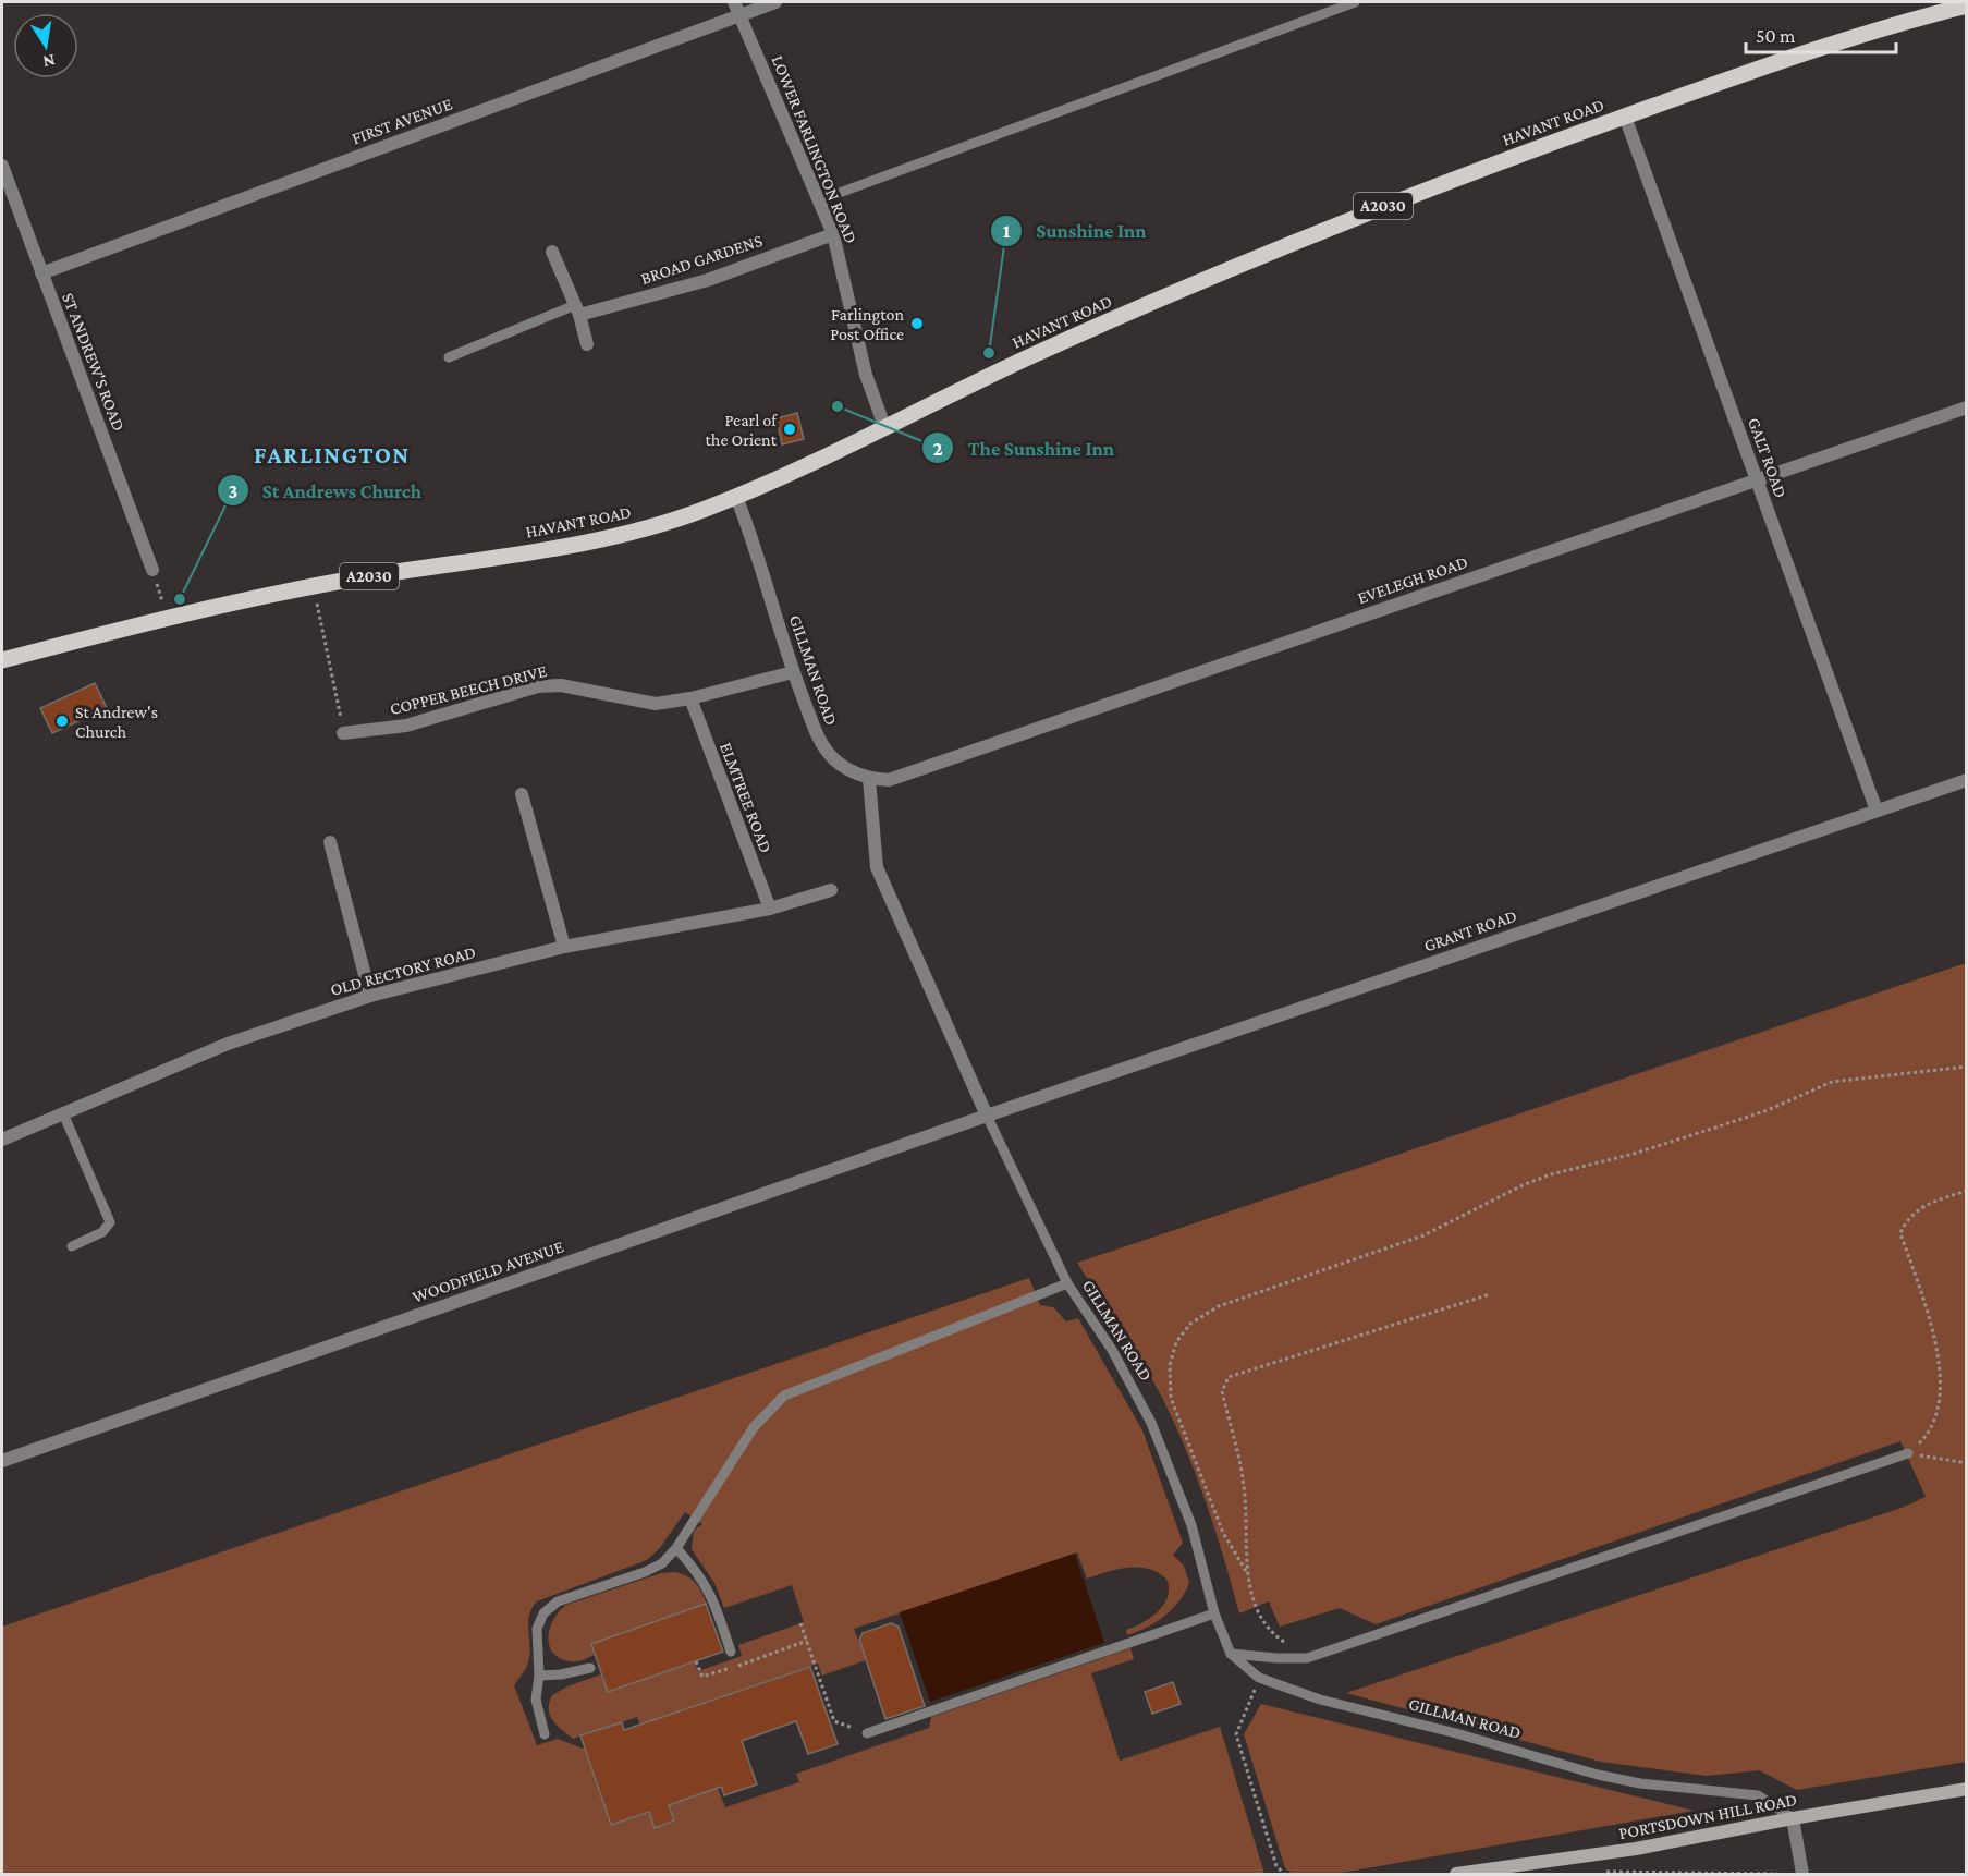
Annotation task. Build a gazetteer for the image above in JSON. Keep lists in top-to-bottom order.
{
  "streets": {
    "main road": ["HAVANT ROAD", "A2030", "PORTSDOWN HILL ROAD"],
    "street": [
      "FIRST AVENUE",
      "LOWER FARLINGTON ROAD",
      "BROAD GARDENS",
      "ST ANDREW'S ROAD",
      "GALT ROAD",
      "EVELEGH ROAD",
      "GILLMAN ROAD",
      "COPPER BEECH DRIVE",
      "ELMTREE ROAD",
      "GRANT ROAD",
      "OLD RECTORY ROAD",
      "WOODFIELD AVENUE"
    ]
  },
  "crossings": [
    ["FIRST AVENUE", "LOWER FARLINGTON ROAD"],
    ["FIRST AVENUE", "ST ANDREW'S ROAD"],
    ["HAVANT ROAD", "LOWER FARLINGTON ROAD"],
    ["HAVANT ROAD", "GALT ROAD"],
    ["HAVANT ROAD", "GILLMAN ROAD"],
    ["LOWER FARLINGTON ROAD", "BROAD GARDENS"],
    ["GALT ROAD", "EVELEGH ROAD"],
    ["GALT ROAD", "GRANT ROAD"],
    ["EVELEGH ROAD", "GILLMAN ROAD"],
    ["GILLMAN ROAD", "COPPER BEECH DRIVE"],
    ["GILLMAN ROAD", "GRANT ROAD"],
    ["GILLMAN ROAD", "WOODFIELD AVENUE"],
    ["GILLMAN ROAD", "PORTSDOWN HILL ROAD"],
    ["COPPER BEECH DRIVE", "ELMTREE ROAD"],
    ["ELMTREE ROAD", "OLD RECTORY ROAD"],
    ["GRANT ROAD", "WOODFIELD AVENUE"]
  ],
  "districts": ["FARLINGTON"],
  "places": [
    "Farlington Post Office",
    "Sunshine Inn",
    "The Sunshine Inn",
    "Pearl of the Orient",
    "St Andrews Church",
    "St Andrew's Church"
  ],
  "scale_bar": "50 m",
  "north": "bottom"
}
